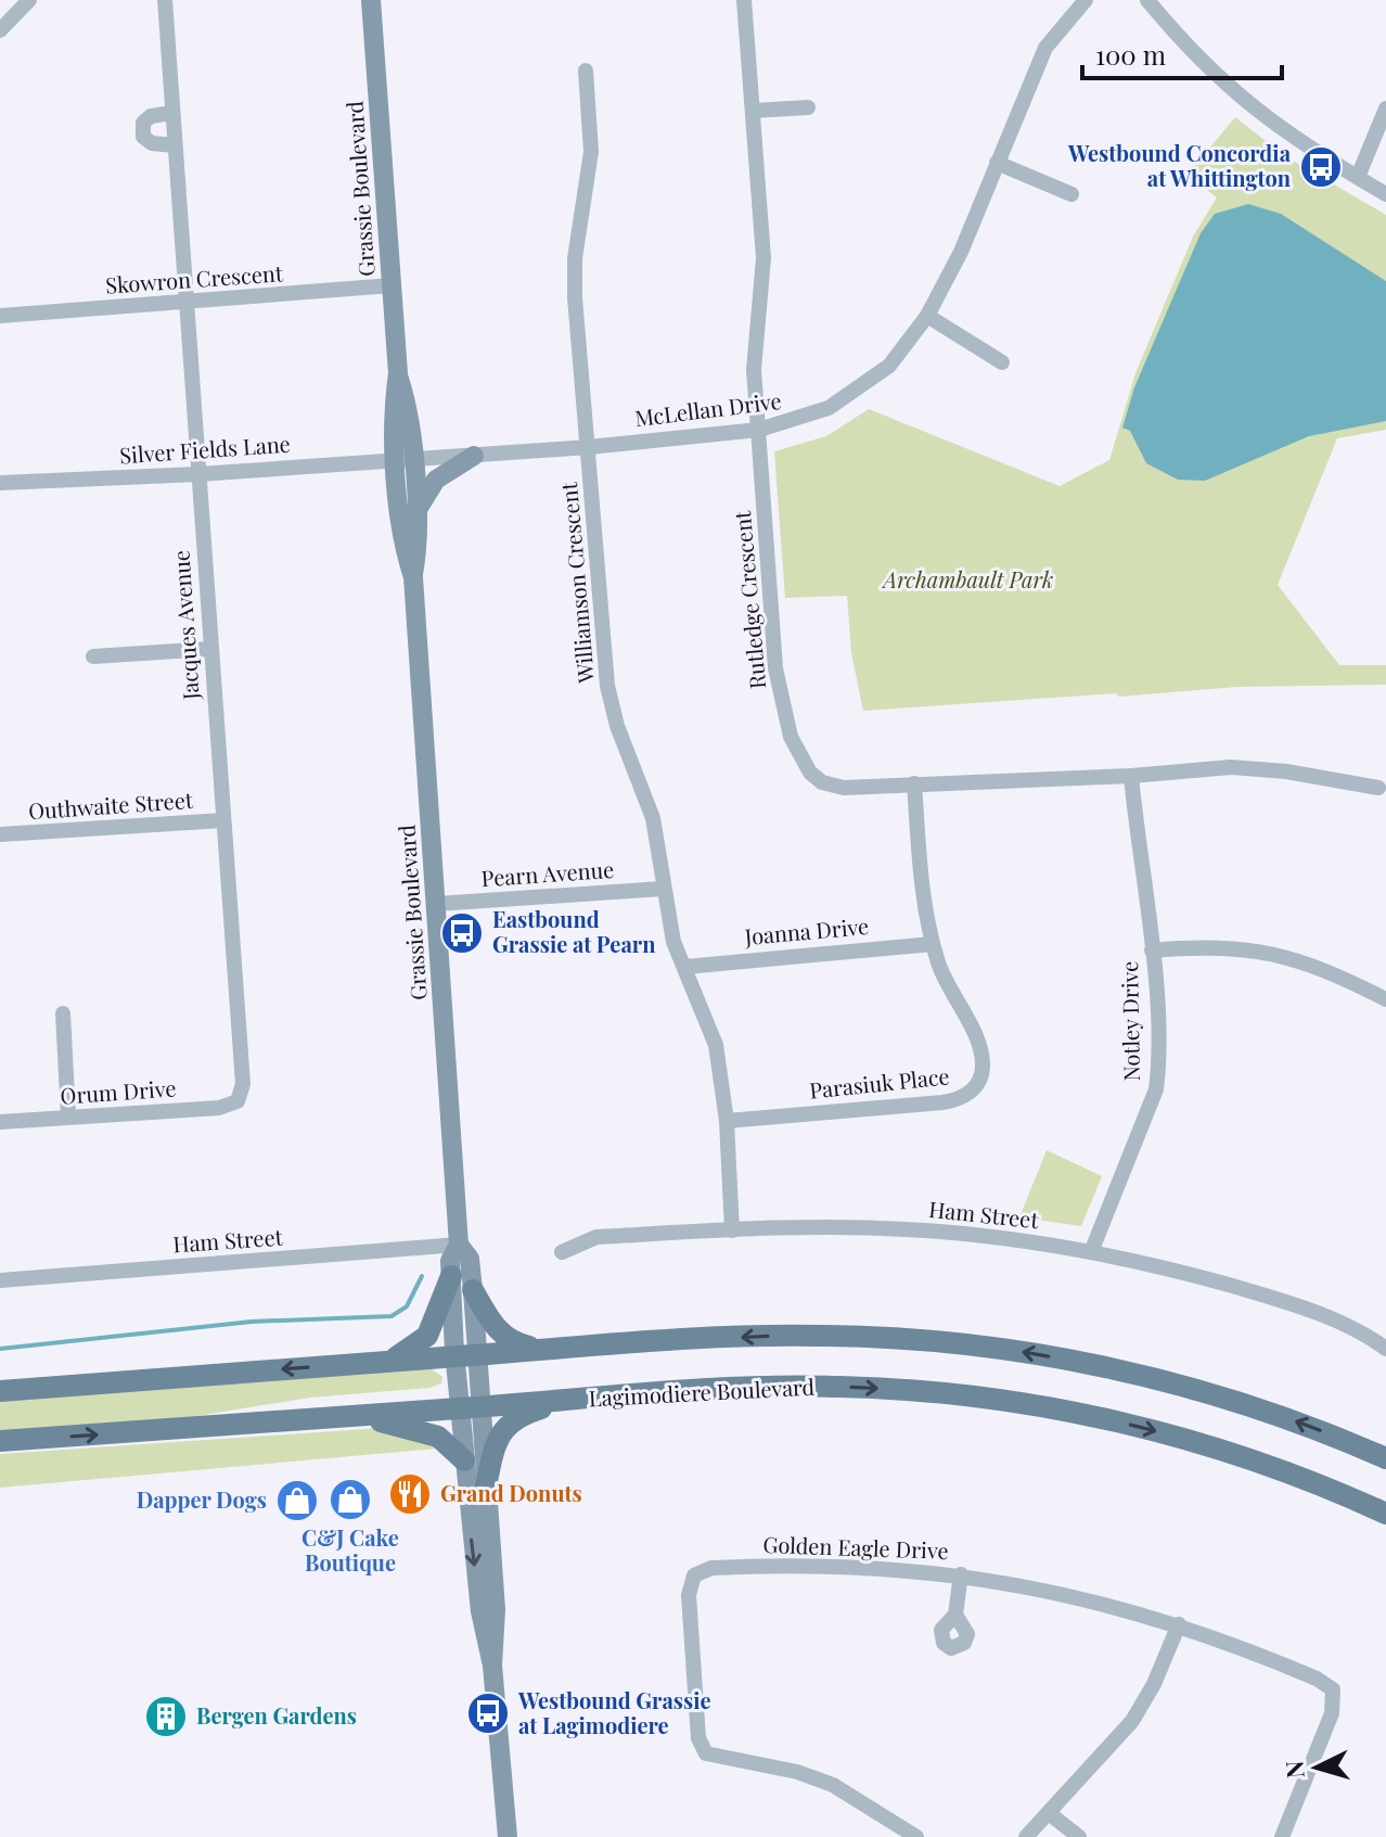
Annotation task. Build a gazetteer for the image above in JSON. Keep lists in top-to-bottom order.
{
  "streets": {
    "main road": ["Grassie Boulevard", "Lagimodiere Boulevard"],
    "street": [
      "Skowron Crescent",
      "McLellan Drive",
      "Silver Fields Lane",
      "Williamson Crescent",
      "Rutledge Crescent",
      "Jacques Avenue",
      "Outhwaite Street",
      "Pearn Avenue",
      "Joanna Drive",
      "Notley Drive",
      "Parasiuk Place",
      "Orum Drive",
      "Ham Street",
      "Golden Eagle Drive"
    ]
  },
  "crossings": [
    ["Grassie Boulevard", "Skowron Crescent"],
    ["Grassie Boulevard", "McLellan Drive"],
    ["Grassie Boulevard", "Silver Fields Lane"],
    ["Grassie Boulevard", "Pearn Avenue"],
    ["Grassie Boulevard", "Ham Street"],
    ["Grassie Boulevard", "Lagimodiere Boulevard"],
    ["Skowron Crescent", "Jacques Avenue"],
    ["McLellan Drive", "Silver Fields Lane"],
    ["McLellan Drive", "Williamson Crescent"],
    ["McLellan Drive", "Rutledge Crescent"],
    ["Silver Fields Lane", "Jacques Avenue"],
    ["Williamson Crescent", "Pearn Avenue"],
    ["Williamson Crescent", "Joanna Drive"],
    ["Williamson Crescent", "Parasiuk Place"],
    ["Williamson Crescent", "Ham Street"],
    ["Rutledge Crescent", "Notley Drive"],
    ["Rutledge Crescent", "Parasiuk Place"],
    ["Jacques Avenue", "Outhwaite Street"],
    ["Jacques Avenue", "Orum Drive"],
    ["Joanna Drive", "Parasiuk Place"],
    ["Notley Drive", "Ham Street"]
  ],
  "parks": ["Archambault Park"],
  "places": {
    "bus stop": ["Westbound Concordia at Whittington", "Eastbound Grassie at Pearn", "Westbound Grassie at Lagimodiere"],
    "restaurant": ["Grand Donuts"],
    "shop": ["C&J Cake Boutique", "Dapper Dogs"],
    "building": ["Bergen Gardens"]
  },
  "scale_bar": "100 m",
  "north": "left"
}
